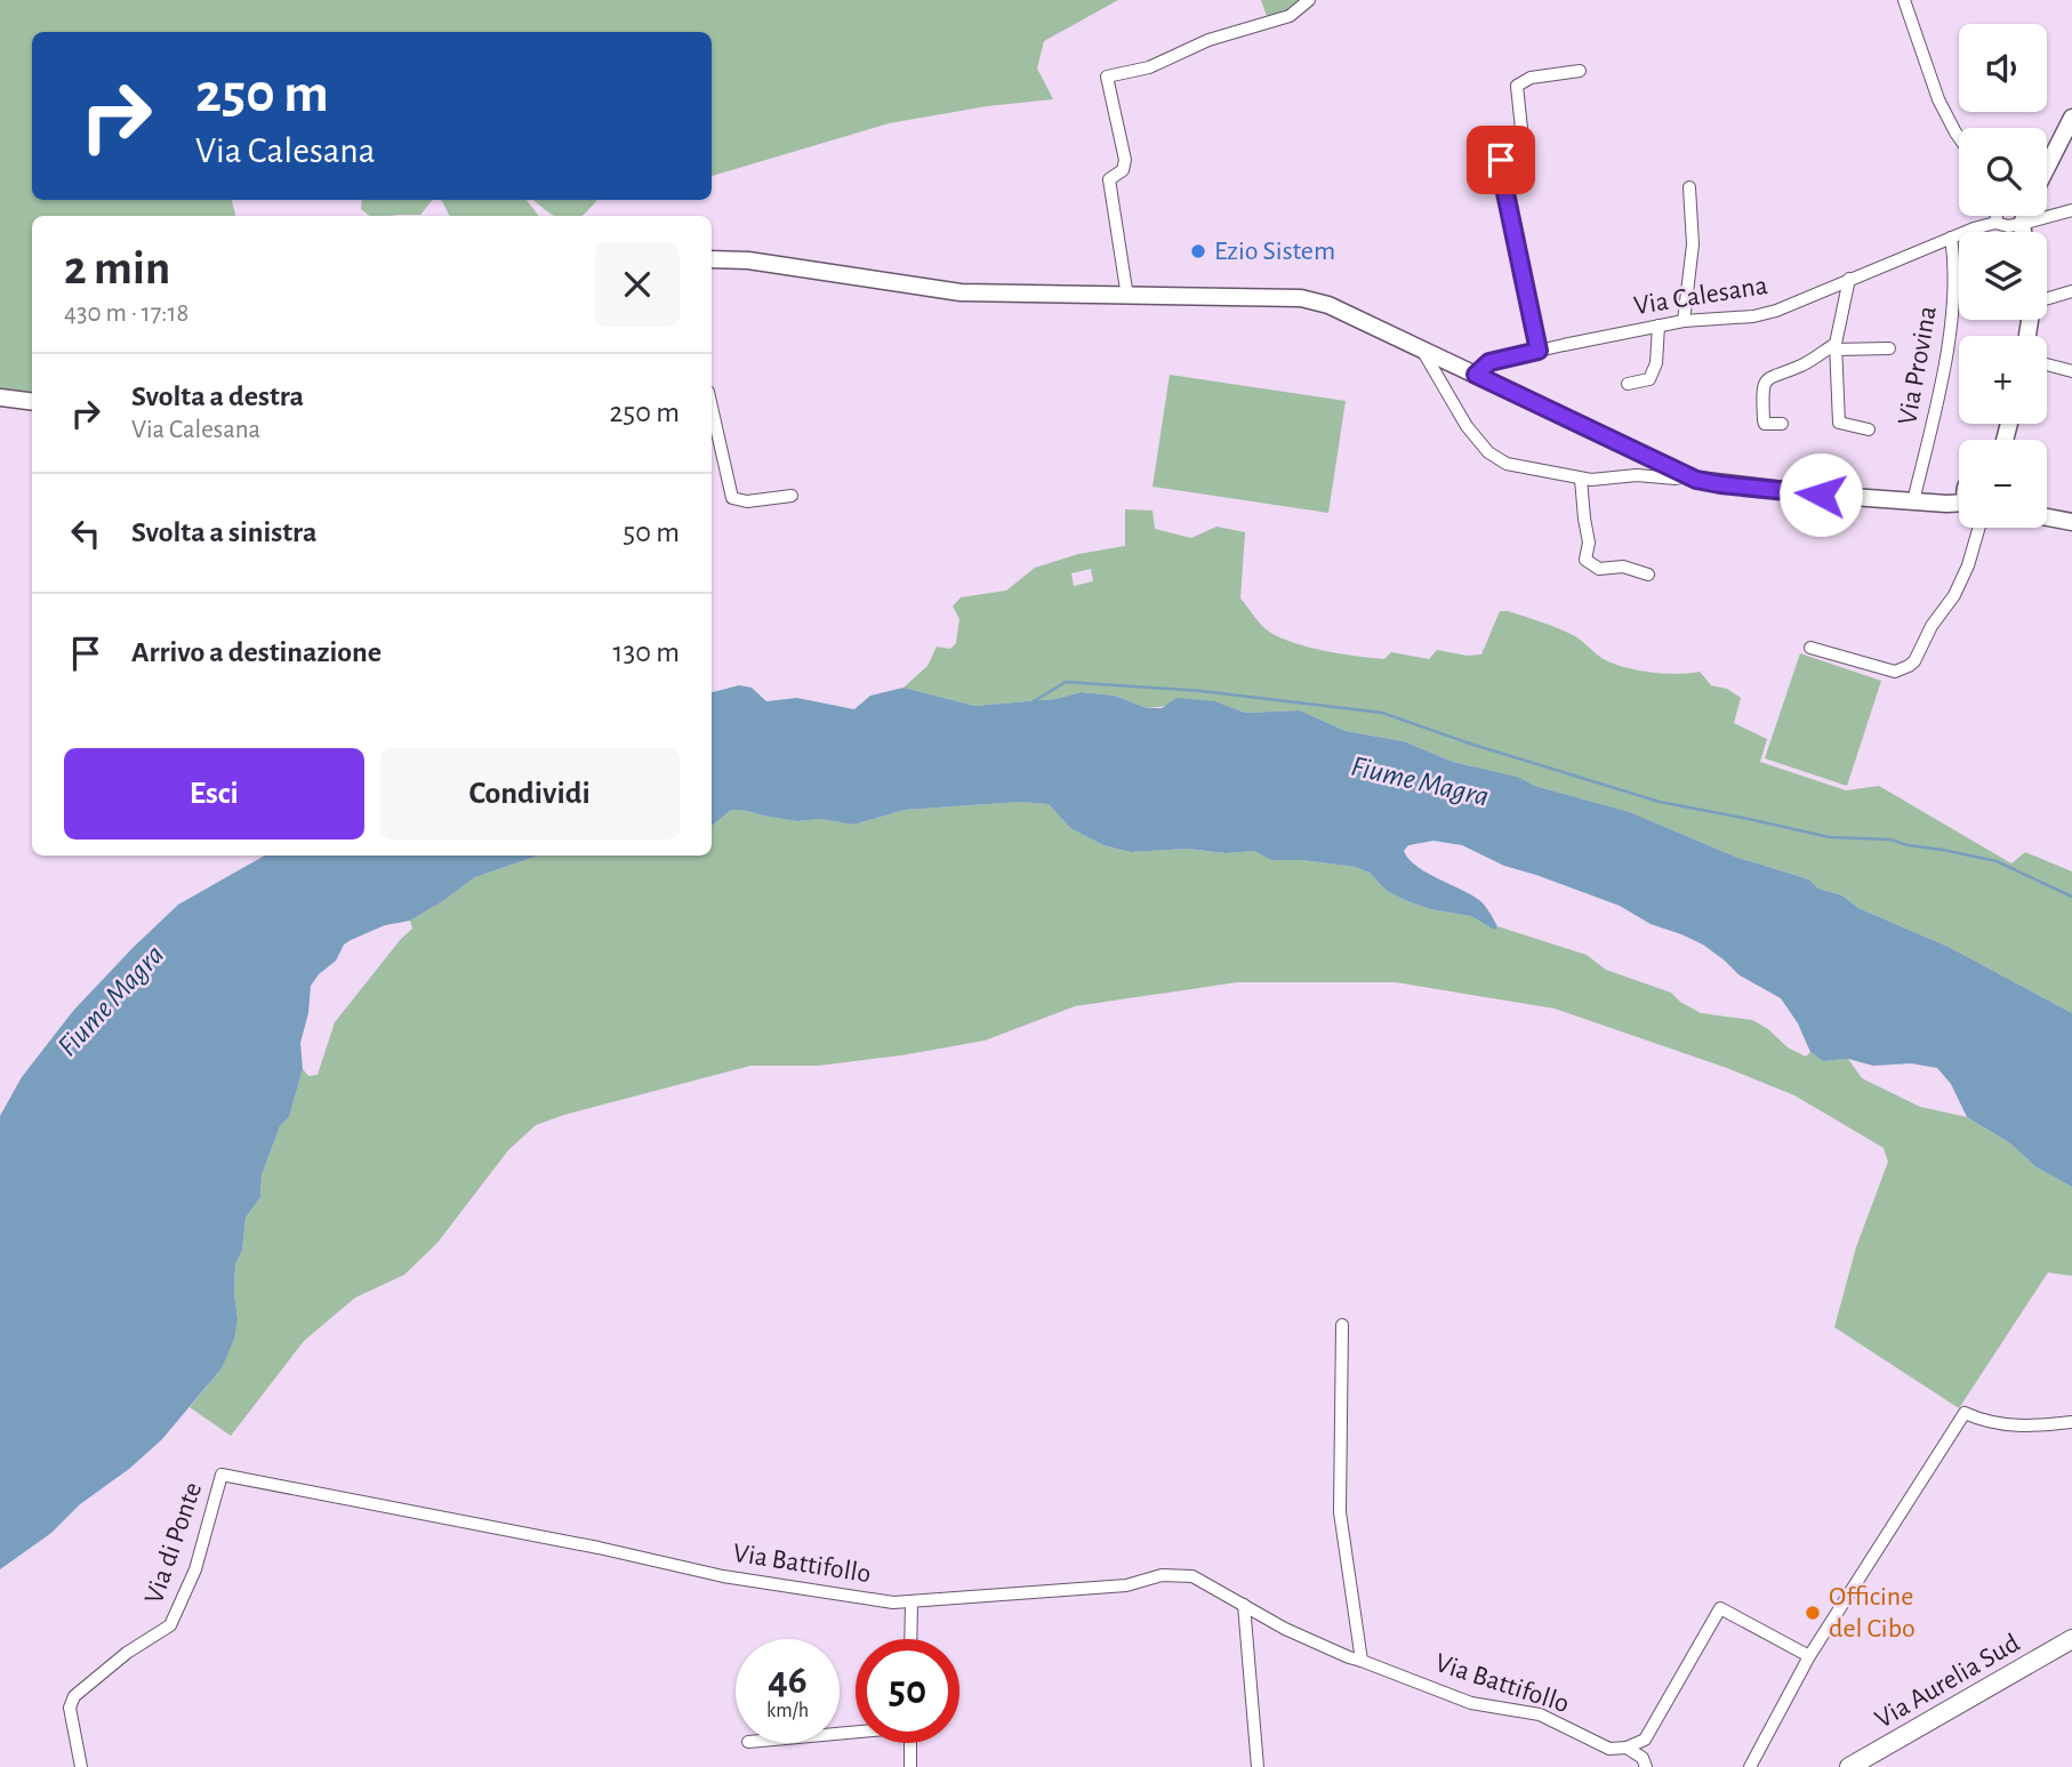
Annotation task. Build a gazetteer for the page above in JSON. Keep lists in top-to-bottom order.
{
  "streets": {
    "main road": ["Via Aurelia Sud"],
    "street": [
      "Via Calesana",
      "Via Provina",
      "Via di Ponte",
      "Via Battifollo"
    ]
  },
  "crossings": [
    ["Via Calesana", "Via Provina"],
    ["Via di Ponte", "Via Battifollo"]
  ],
  "water": ["Fiume Magra"],
  "places": ["Ezio Sistem", "Officine del Cibo"],
  "page": {
    "map_buttons": ["+", "−"],
    "turn": ["250 m", "Via Calesana"],
    "heading": ["2 min", "430 m · 17:18"],
    "list": [
      {
        "name": "Svolta a destra",
        "note": "Via Calesana",
        "value": "250 m"
      },
      {
        "name": "Svolta a sinistra",
        "value": "50 m"
      },
      {
        "name": "Arrivo a destinazione",
        "value": "130 m"
      }
    ],
    "buttons": ["Esci", "Condividi"],
    "speed": "46 km/h",
    "limit": "50"
  }
}
